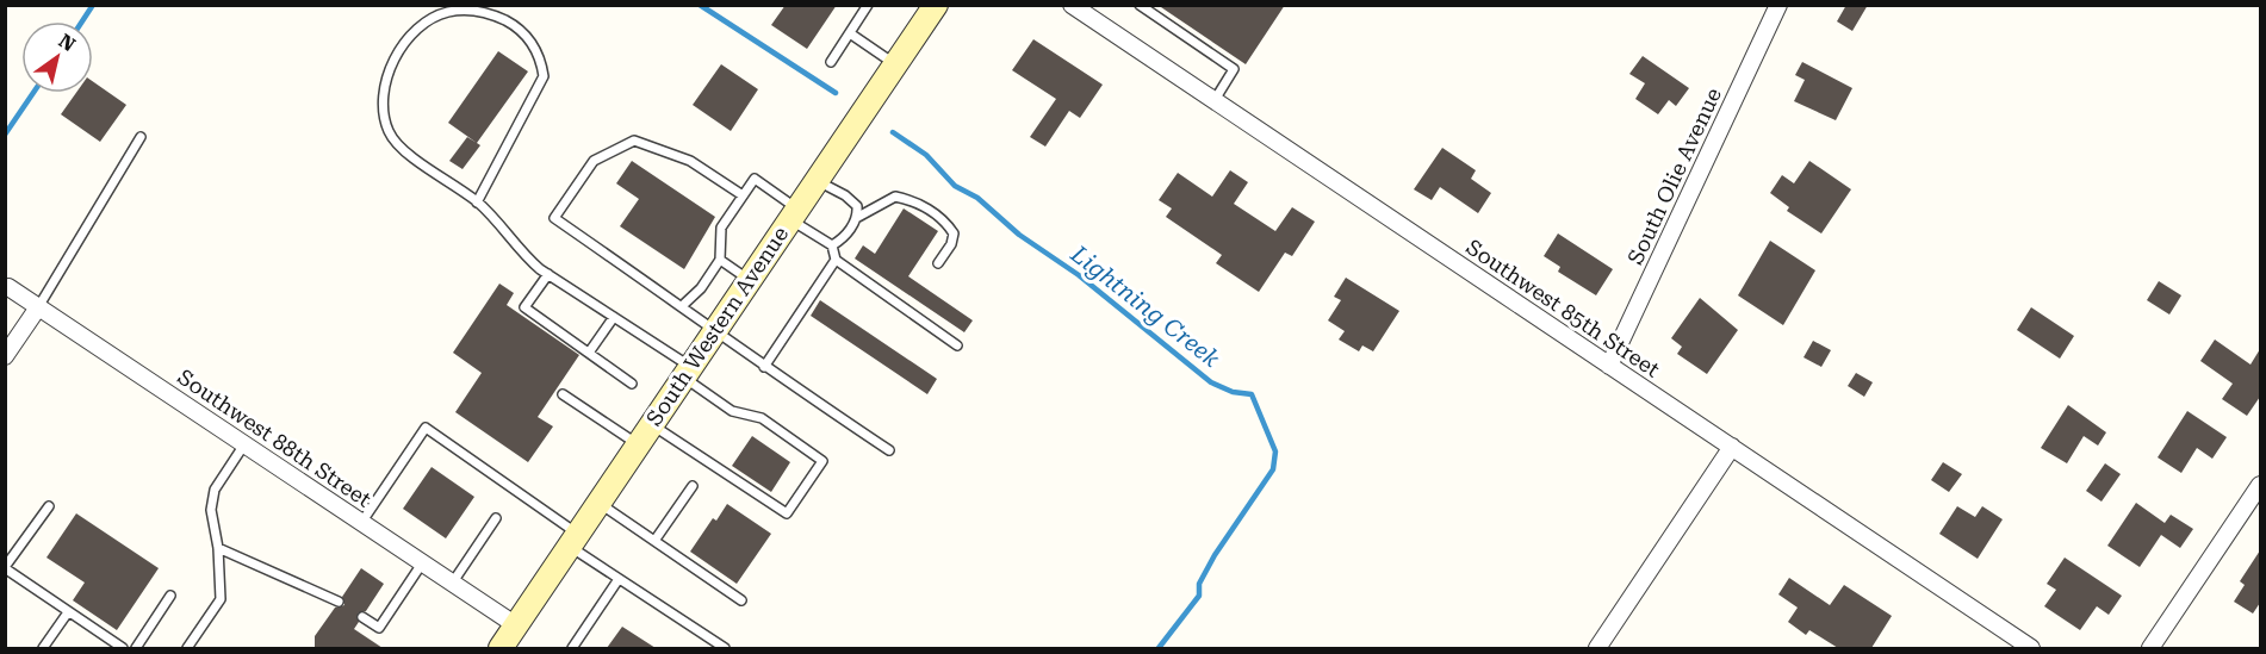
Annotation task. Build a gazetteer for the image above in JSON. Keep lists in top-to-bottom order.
{
  "streets": {
    "main road": ["South Western Avenue"],
    "street": ["South Olie Avenue", "Southwest 85th Street", "Southwest 88th Street"]
  },
  "crossings": [
    ["South Olie Avenue", "Southwest 85th Street"],
    ["South Western Avenue", "Southwest 88th Street"]
  ],
  "water": ["Lightning Creek"],
  "north": "top right"
}
